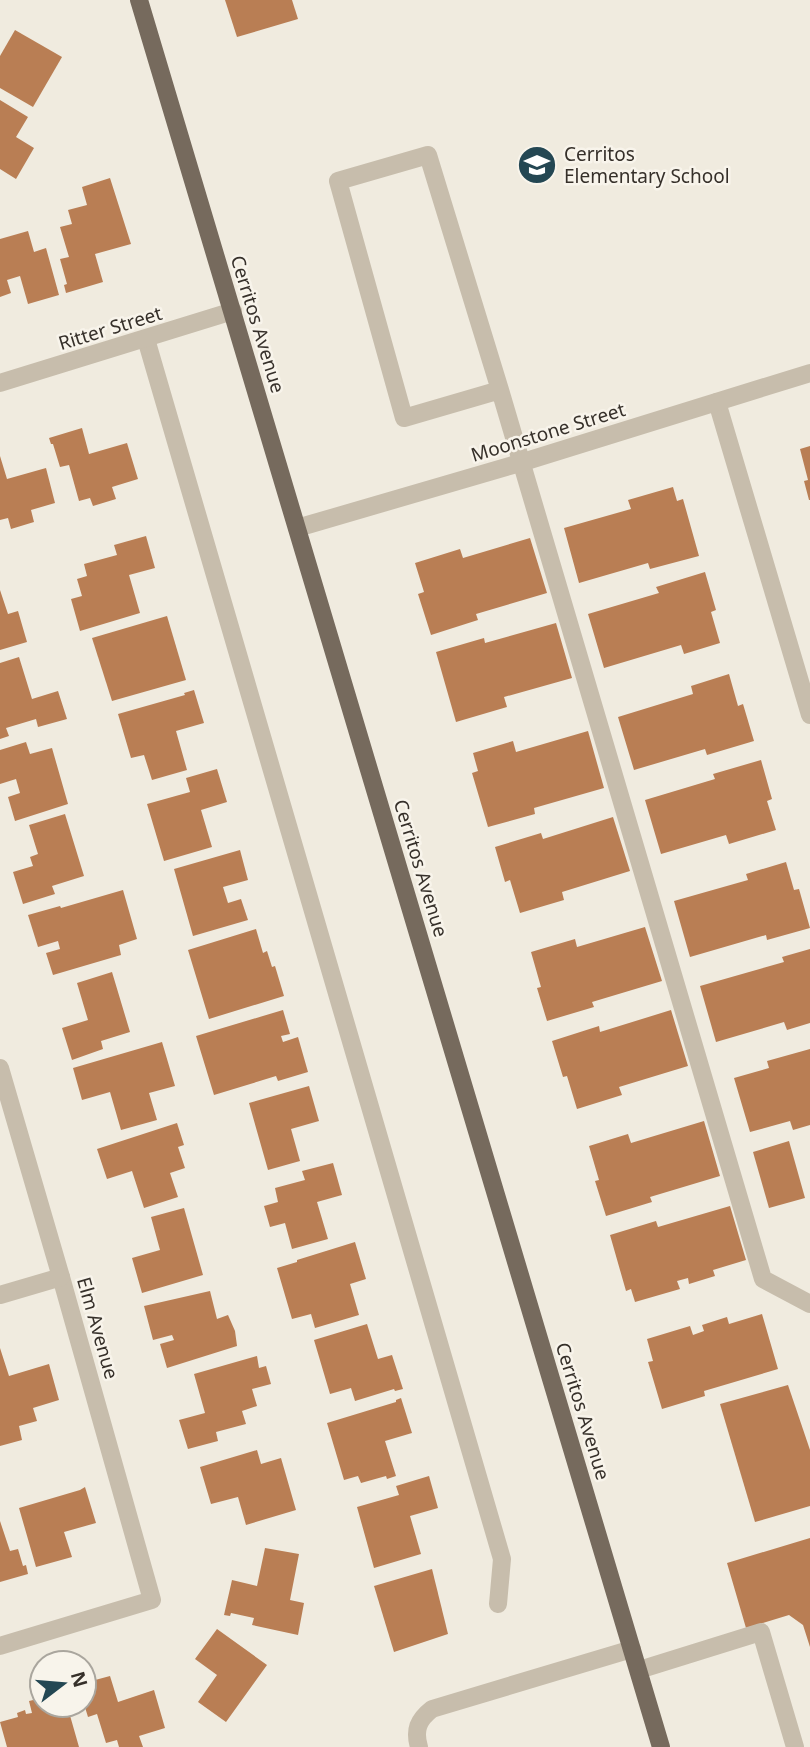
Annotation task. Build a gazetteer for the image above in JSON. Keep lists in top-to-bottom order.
{
  "streets": {
    "main road": ["Cerritos Avenue"],
    "street": ["Ritter Street", "Moonstone Street", "Elm Avenue"]
  },
  "crossings": [
    ["Cerritos Avenue", "Ritter Street"],
    ["Cerritos Avenue", "Moonstone Street"]
  ],
  "places": {
    "school or university": ["Cerritos Elementary School"]
  },
  "north": "right"
}
